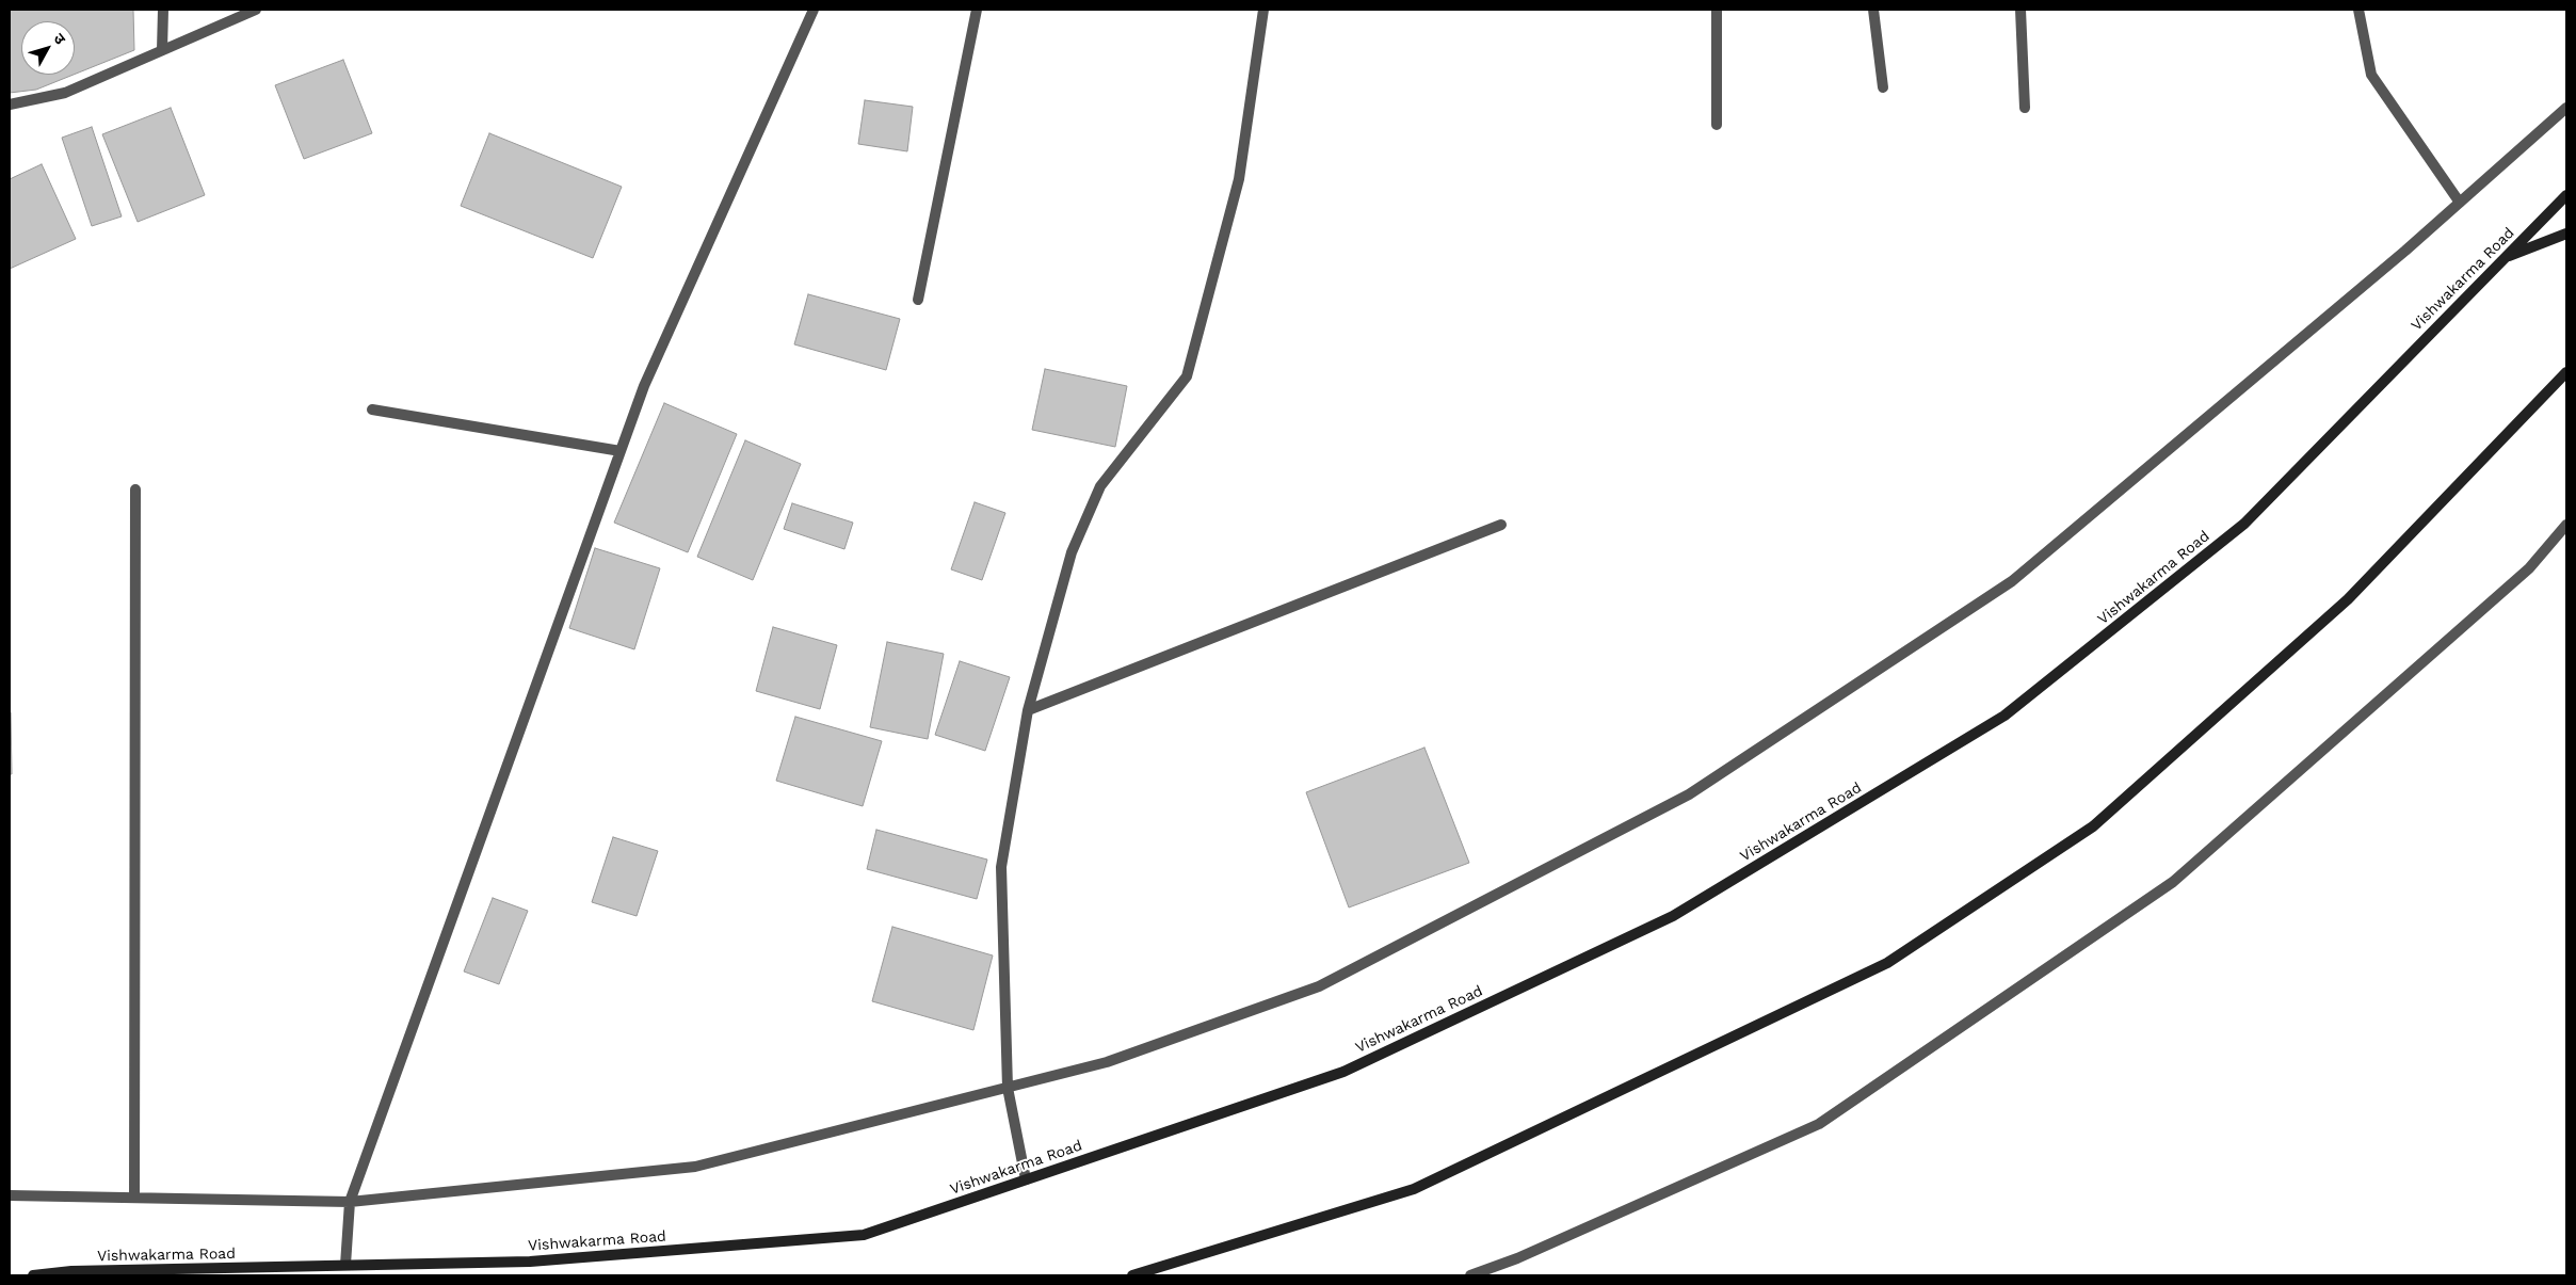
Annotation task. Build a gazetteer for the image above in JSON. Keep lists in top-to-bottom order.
{
  "streets": {
    "main road": ["Vishwakarma Road"]
  },
  "north": "top right"
}
